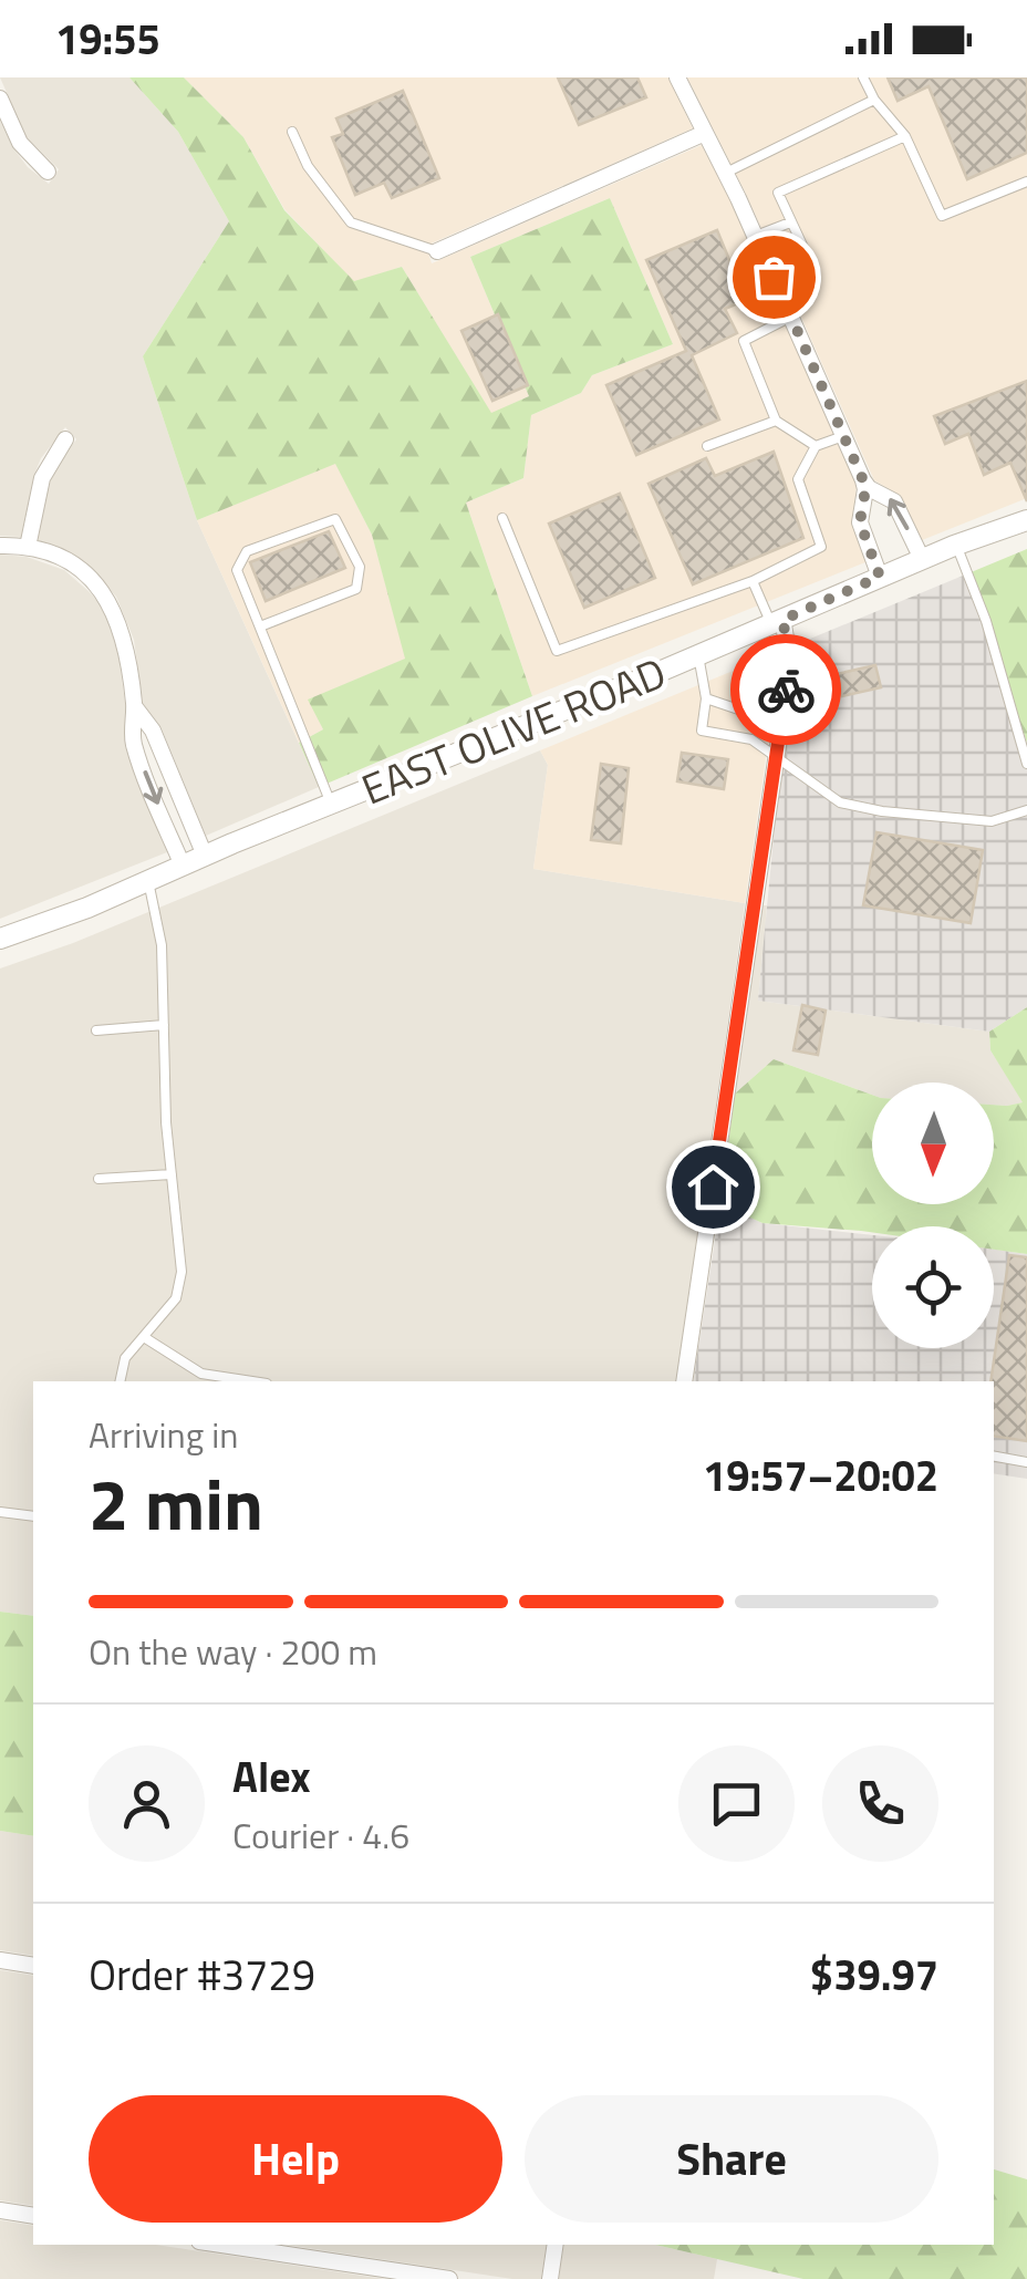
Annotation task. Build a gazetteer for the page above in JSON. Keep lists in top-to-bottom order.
{
  "streets": {
    "street": ["EAST OLIVE ROAD"]
  },
  "north": "bottom",
  "page": {
    "status": "19:55",
    "heading": ["2 min", "Arriving in", "19:57–20:02"],
    "panel": [
      "Alex",
      "Courier · 4.6",
      "Order #3729",
      "$39.97"
    ],
    "bar": "On the way · 200 m",
    "buttons": ["Help", "Share"]
  }
}
